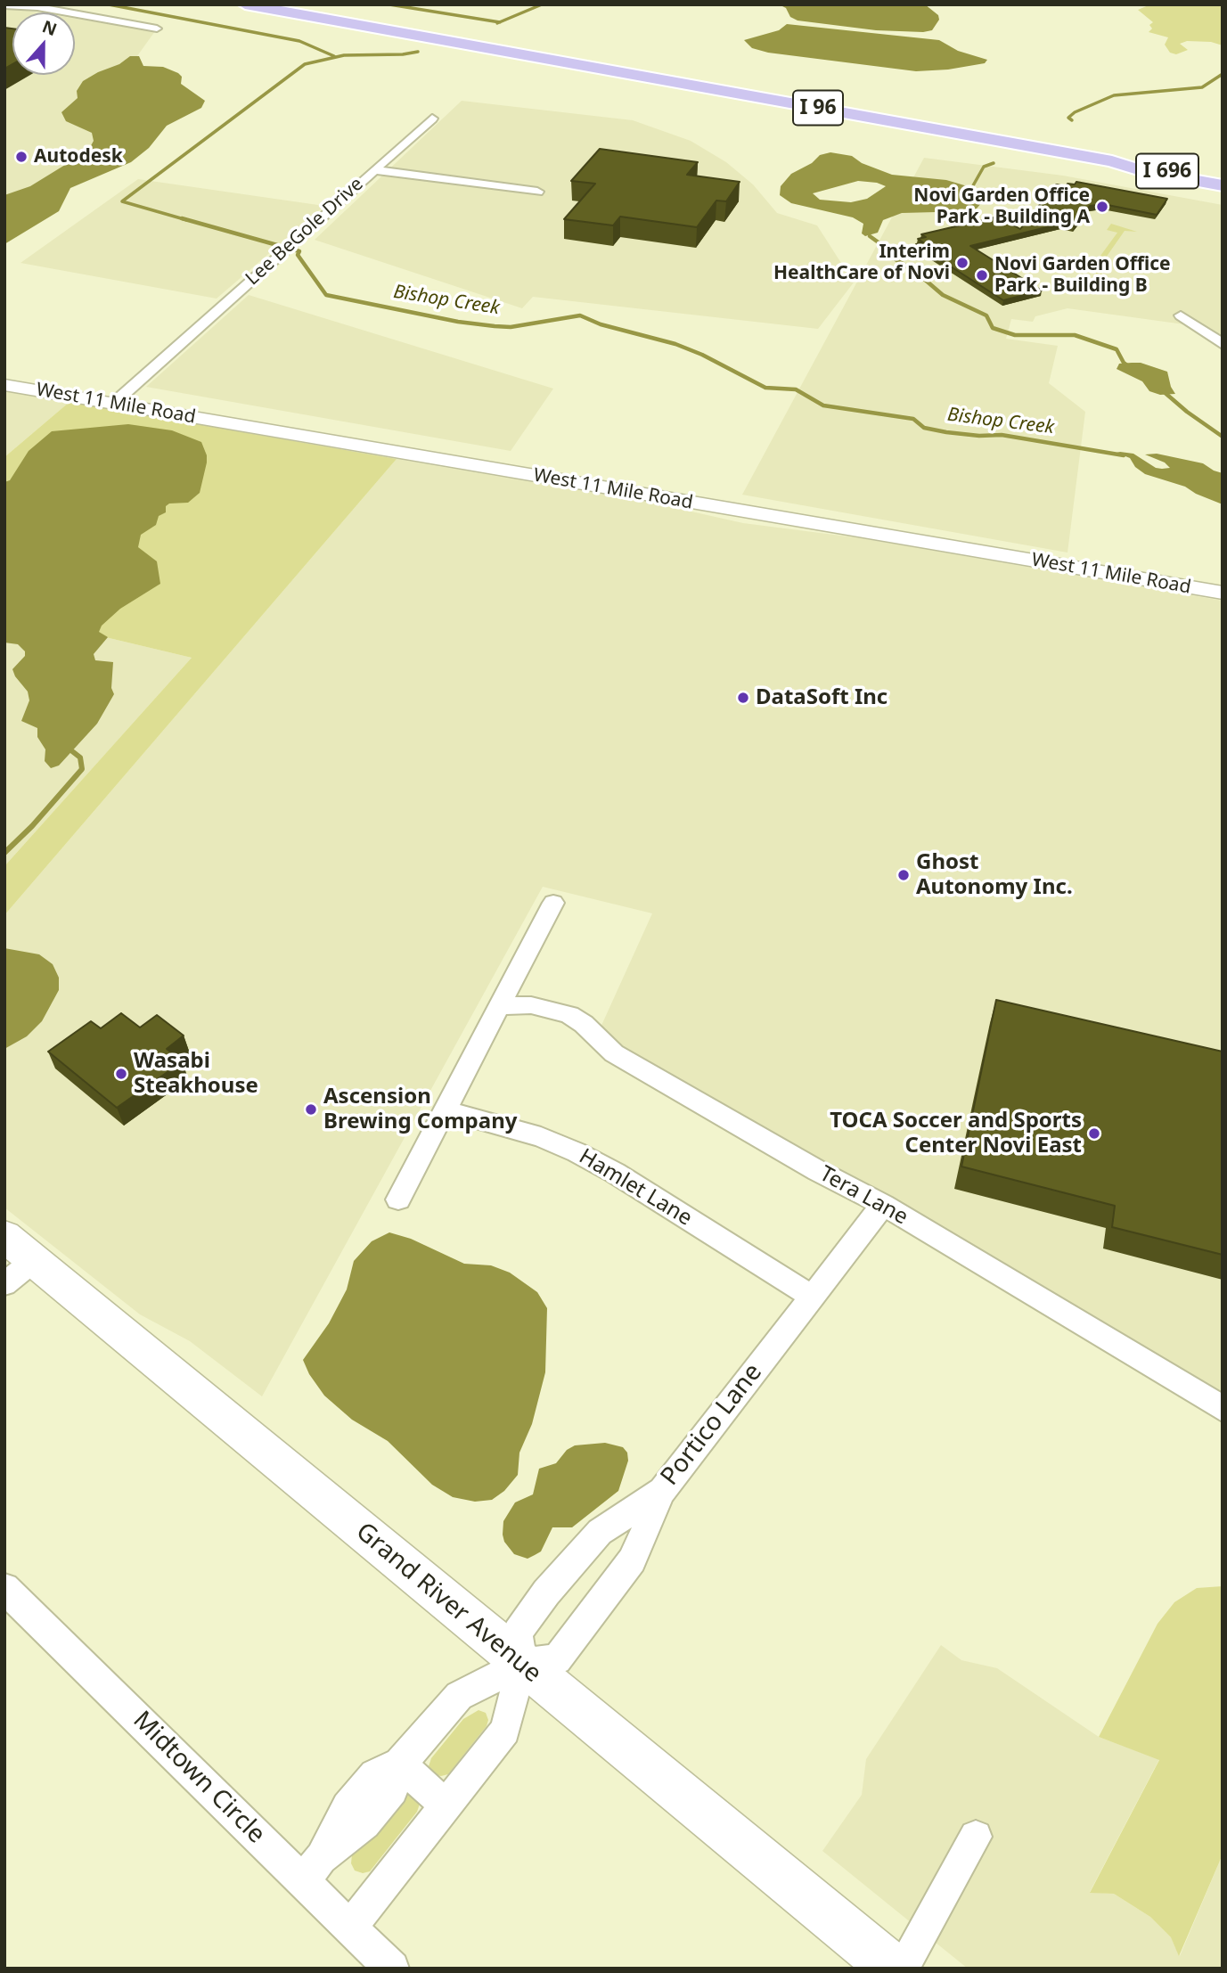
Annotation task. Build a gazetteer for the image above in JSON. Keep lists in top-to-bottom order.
{
  "streets": {
    "highway": ["I 96"],
    "main road": ["Grand River Avenue"],
    "street": [
      "Lee BeGole Drive",
      "West 11 Mile Road",
      "Hamlet Lane",
      "Tera Lane",
      "Portico Lane",
      "Midtown Circle"
    ]
  },
  "crossings": [
    ["Lee BeGole Drive", "West 11 Mile Road"],
    ["Hamlet Lane", "Portico Lane"],
    ["Tera Lane", "Portico Lane"],
    ["Portico Lane", "Grand River Avenue"]
  ],
  "water": ["Bishop Creek"],
  "places": [
    "Autodesk",
    "Novi Garden Office Park - Building A",
    "Interim HealthCare of Novi",
    "Novi Garden Office Park - Building B",
    "DataSoft Inc",
    "Ghost Autonomy Inc.",
    "Wasabi Steakhouse",
    "Ascension Brewing Company",
    "TOCA Soccer and Sports Center Novi East"
  ],
  "north": "top"
}
